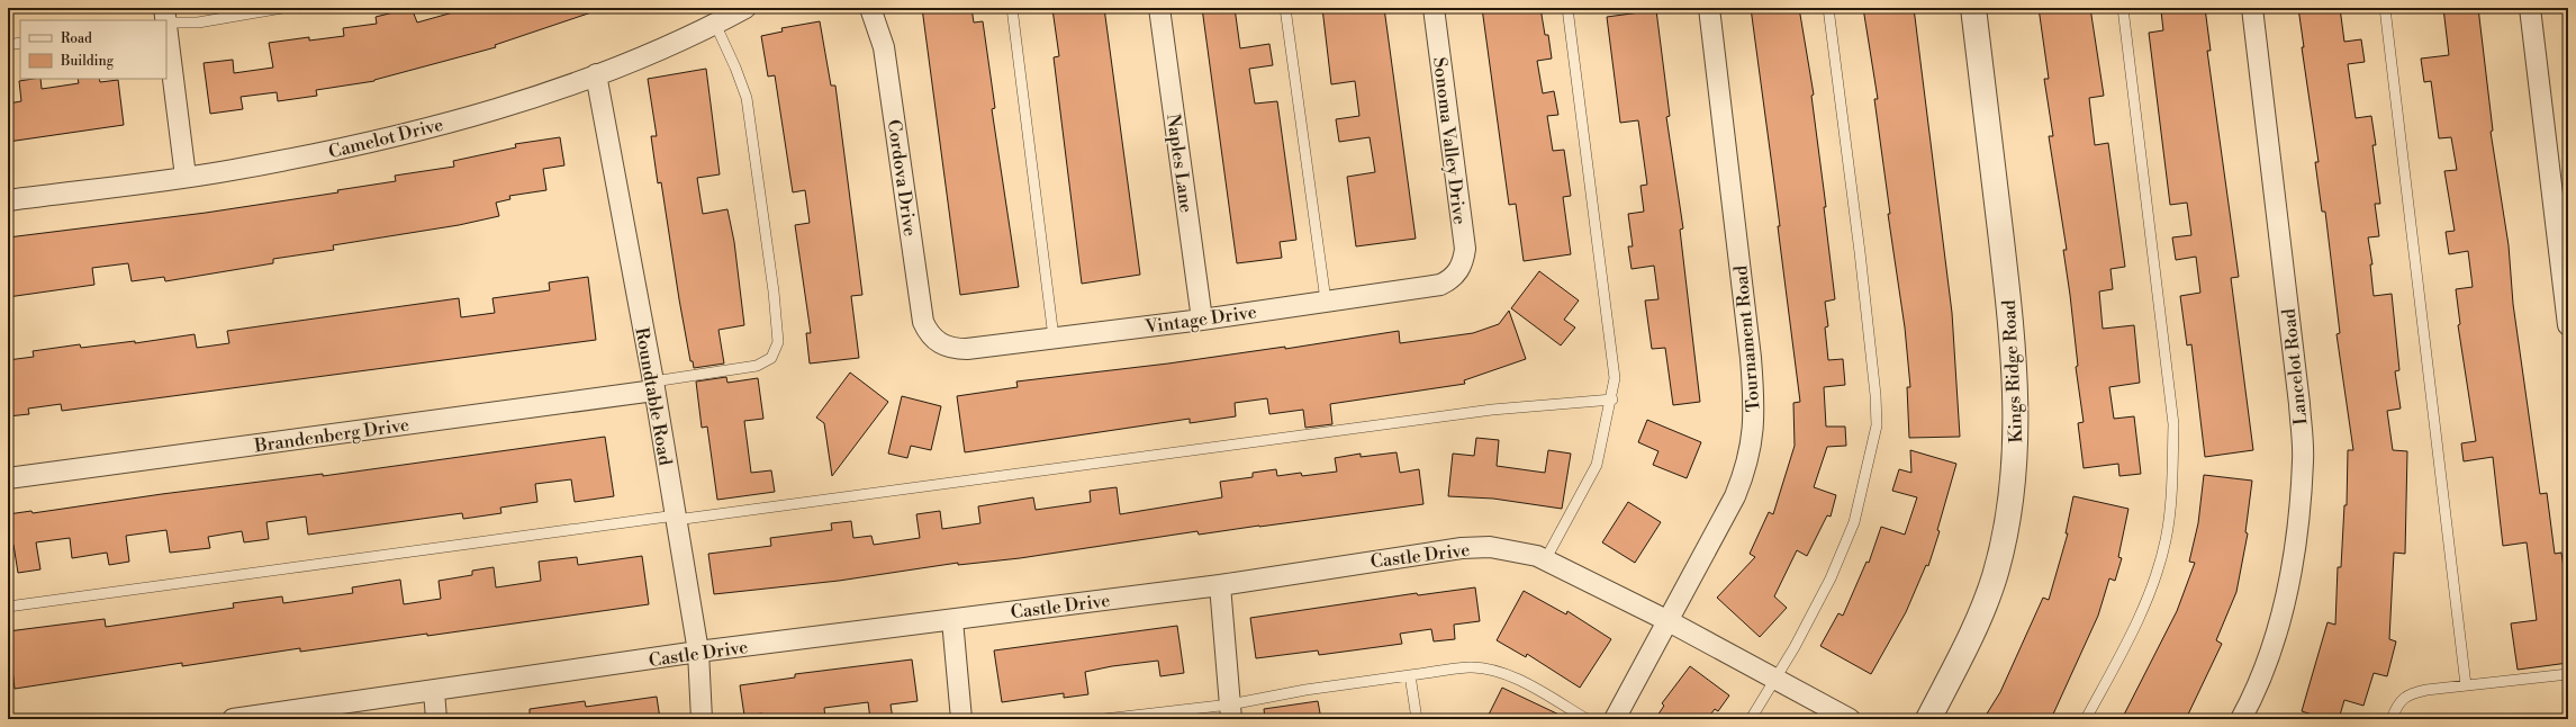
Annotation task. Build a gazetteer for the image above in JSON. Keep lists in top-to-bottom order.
{
  "streets": {
    "street": [
      "Camelot Drive",
      "Sonoma Valley Drive",
      "Naples Lane",
      "Cordova Drive",
      "Vintage Drive",
      "Tournament Road",
      "Lancelot Road",
      "Kings Ridge Road",
      "Roundtable Road",
      "Brandenberg Drive",
      "Castle Drive"
    ]
  },
  "crossings": [
    ["Camelot Drive", "Roundtable Road"],
    ["Sonoma Valley Drive", "Vintage Drive"],
    ["Naples Lane", "Vintage Drive"],
    ["Cordova Drive", "Vintage Drive"],
    ["Tournament Road", "Castle Drive"],
    ["Roundtable Road", "Brandenberg Drive"],
    ["Roundtable Road", "Castle Drive"]
  ],
  "legend": ["Road", "Building"]
}
